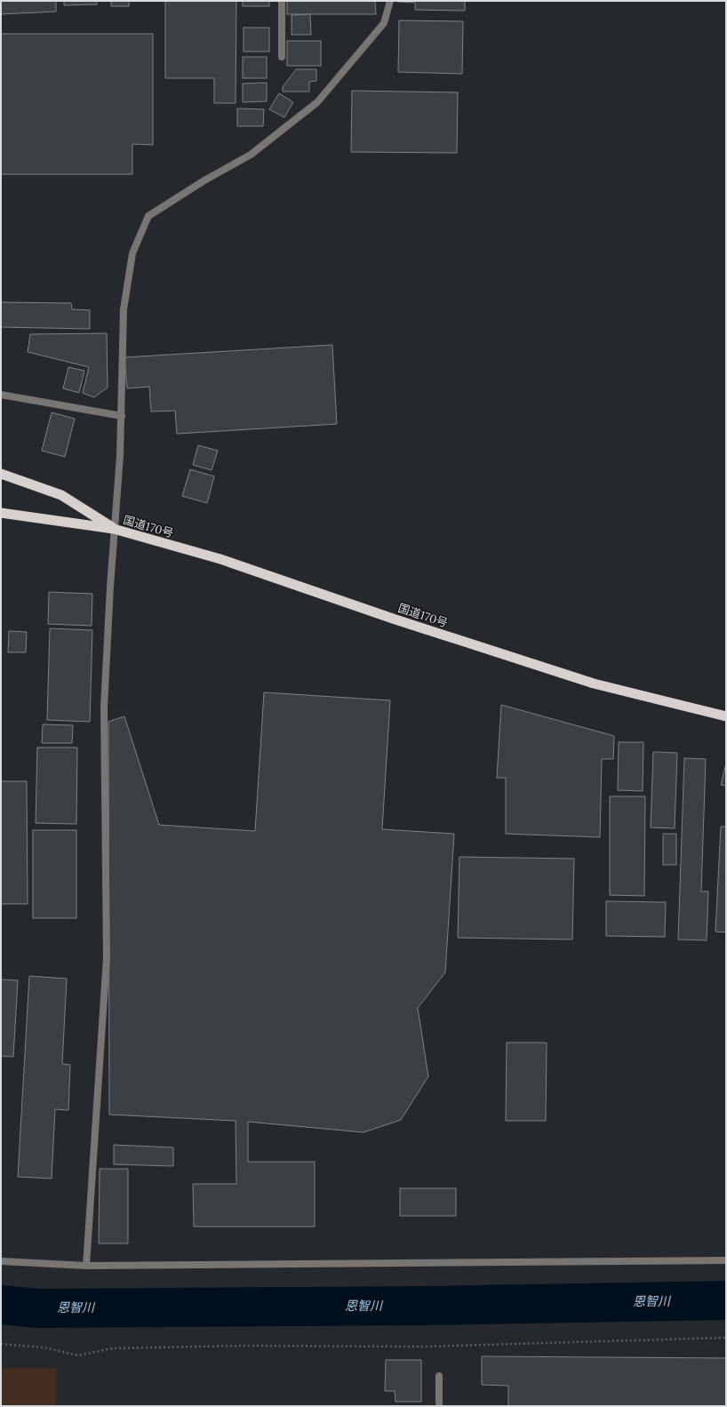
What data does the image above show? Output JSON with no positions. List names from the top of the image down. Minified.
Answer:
{"streets":{"highway":["国道170号"]},"water":["恩智川"]}
